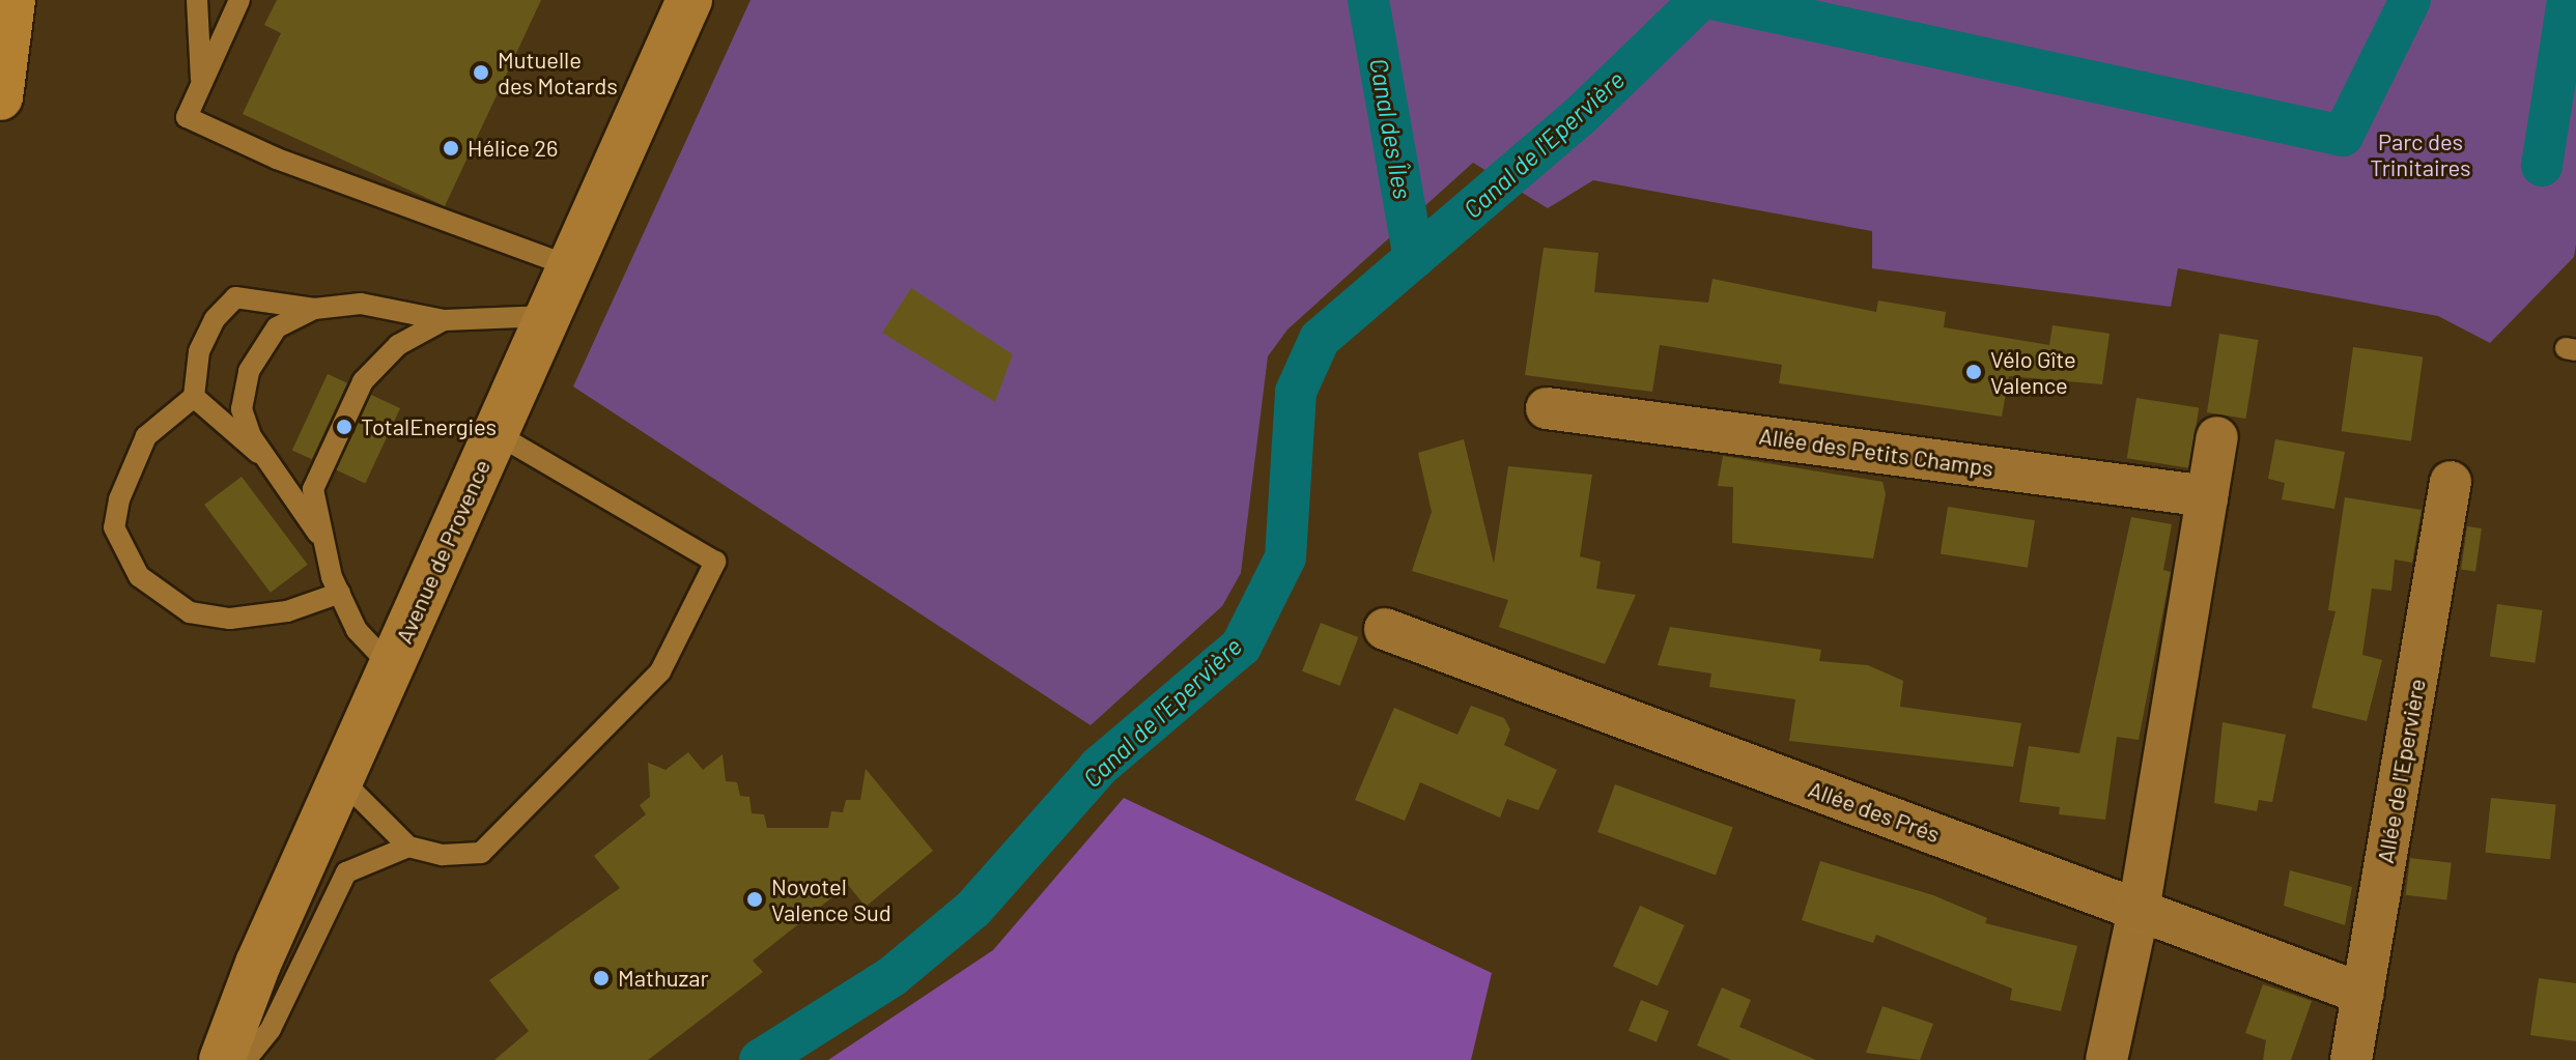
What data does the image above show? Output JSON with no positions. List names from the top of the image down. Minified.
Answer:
{"streets":{"main road":["Avenue de Provence"],"street":["Allée des Petits Champs","Allée de l'Epervière","Allée des Prés"]},"crossings":[["Allée de l'Epervière","Allée des Prés"]],"water":["Canal des Îles","Canal de l'Epervière"],"parks":["Parc des Trinitaires"],"places":["Mutuelle des Motards","Hélice 26","Vélo Gîte Valence","TotalEnergies","Novotel Valence Sud","Mathuzar"]}
